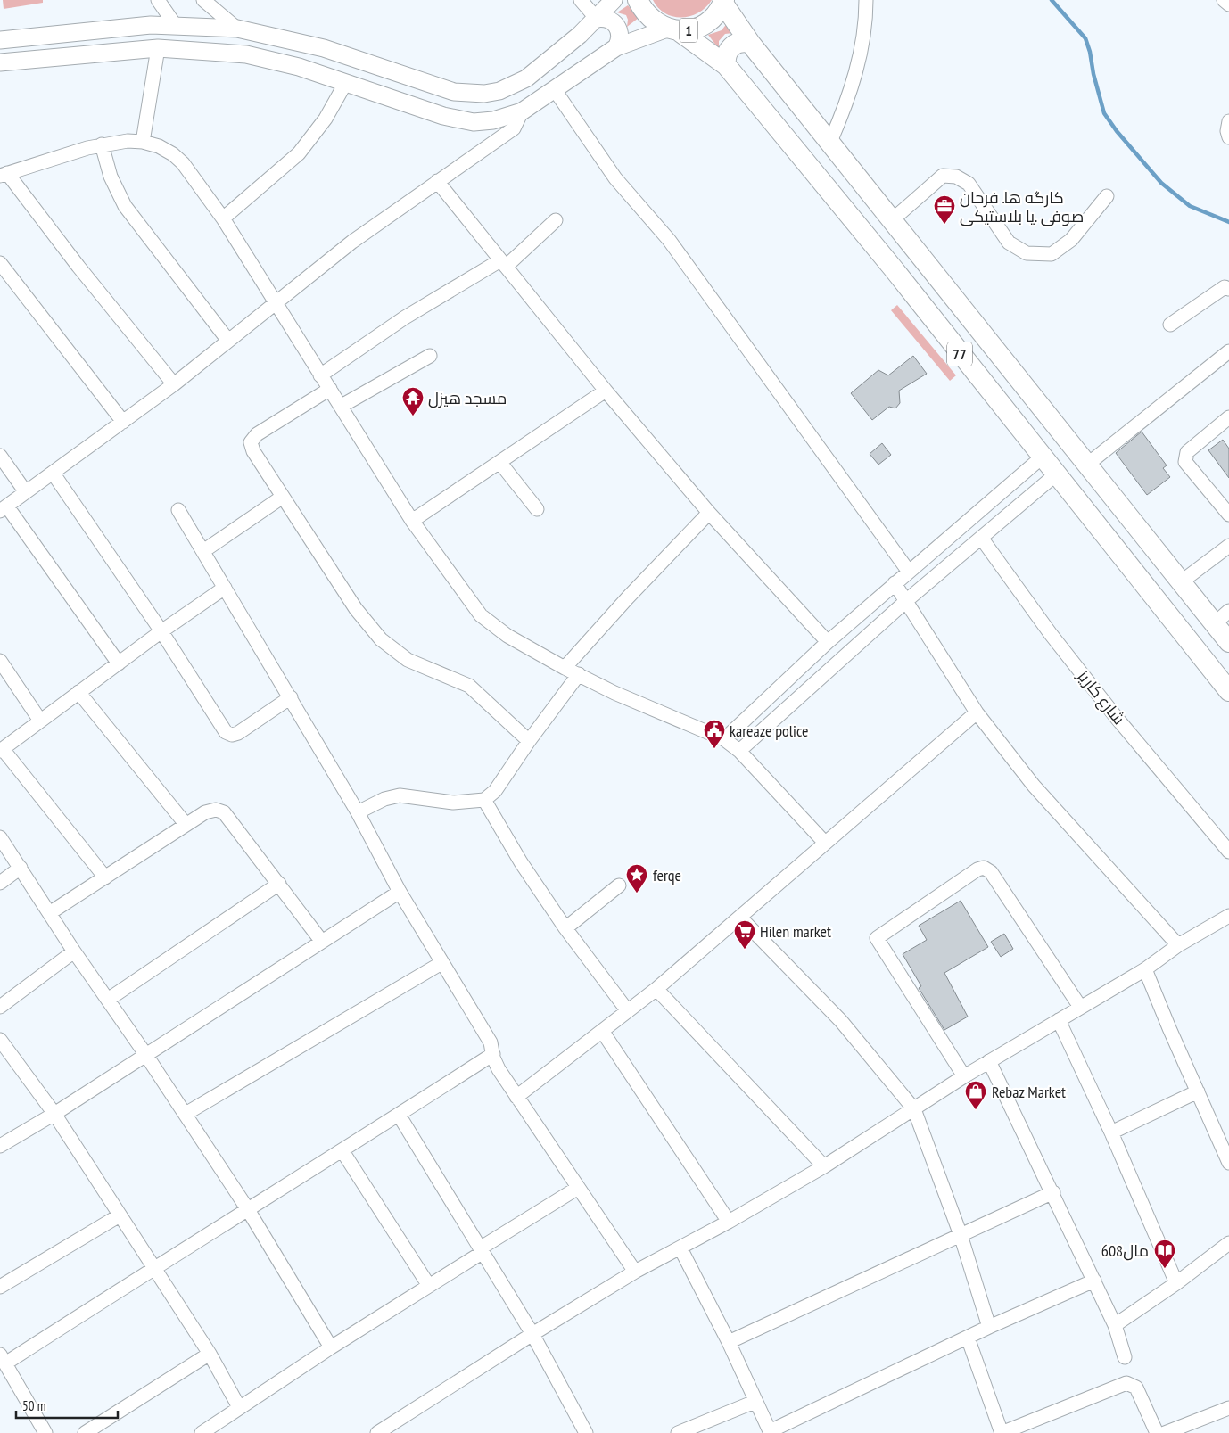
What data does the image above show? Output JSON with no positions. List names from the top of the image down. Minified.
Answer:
{"streets":{"highway":["1","77"],"street":["شارع كاريز"]},"crossings":[["1","77"]],"places":{"office":["کارگه ها. فرحان صوفی .یا بلاستیکی"],"temple":["مسجد هيزل"],"public building":["kareaze police"],"place":["ferqe"],"supermarket":["Hilen market"],"shop":["Rebaz Market"],"library":["مال608"]},"scale_bar":"50 m"}
